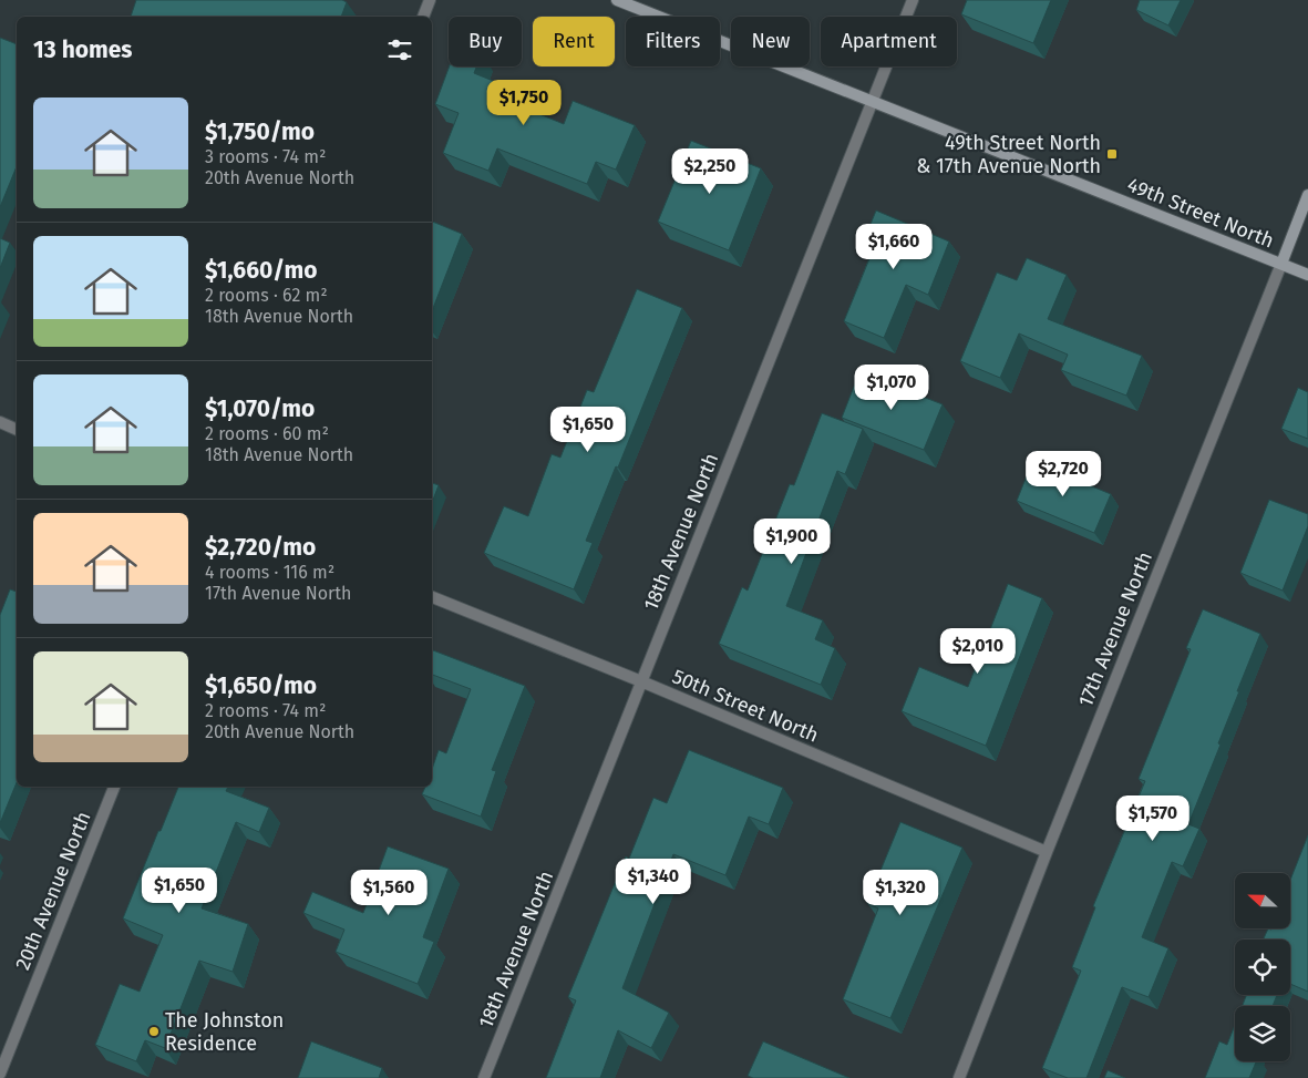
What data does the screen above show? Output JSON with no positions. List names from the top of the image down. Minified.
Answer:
{"streets":{"main road":["49th Street North","17th Avenue North"],"street":["18th Avenue North","50th Street North","20th Avenue North"]},"crossings":[["49th Street North","18th Avenue North"],["49th Street North","17th Avenue North"],["18th Avenue North","50th Street North"],["17th Avenue North","50th Street North"]],"places":{"transit":["49th Street North & 17th Avenue North"],"other":["The Johnston Residence"]},"north":"left","page":{"chip":["Buy","Rent","Filters","New","Apartment"],"heading":"13 homes","price":["$1,750","$2,250","$1,660","$1,070","$1,650","$2,720","$1,900","$2,010","$1,570","$1,340","$1,650","$1,560","$1,320"],"list":[{"name":"$1,750/mo","note":"3 rooms · 74 m² · 20th Avenue North"},{"name":"$1,660/mo","note":"2 rooms · 62 m² · 18th Avenue North"},{"name":"$1,070/mo","note":"2 rooms · 60 m² · 18th Avenue North"},{"name":"$2,720/mo","note":"4 rooms · 116 m² · 17th Avenue North"},{"name":"$1,650/mo","note":"2 rooms · 74 m² · 20th Avenue North"}]}}
